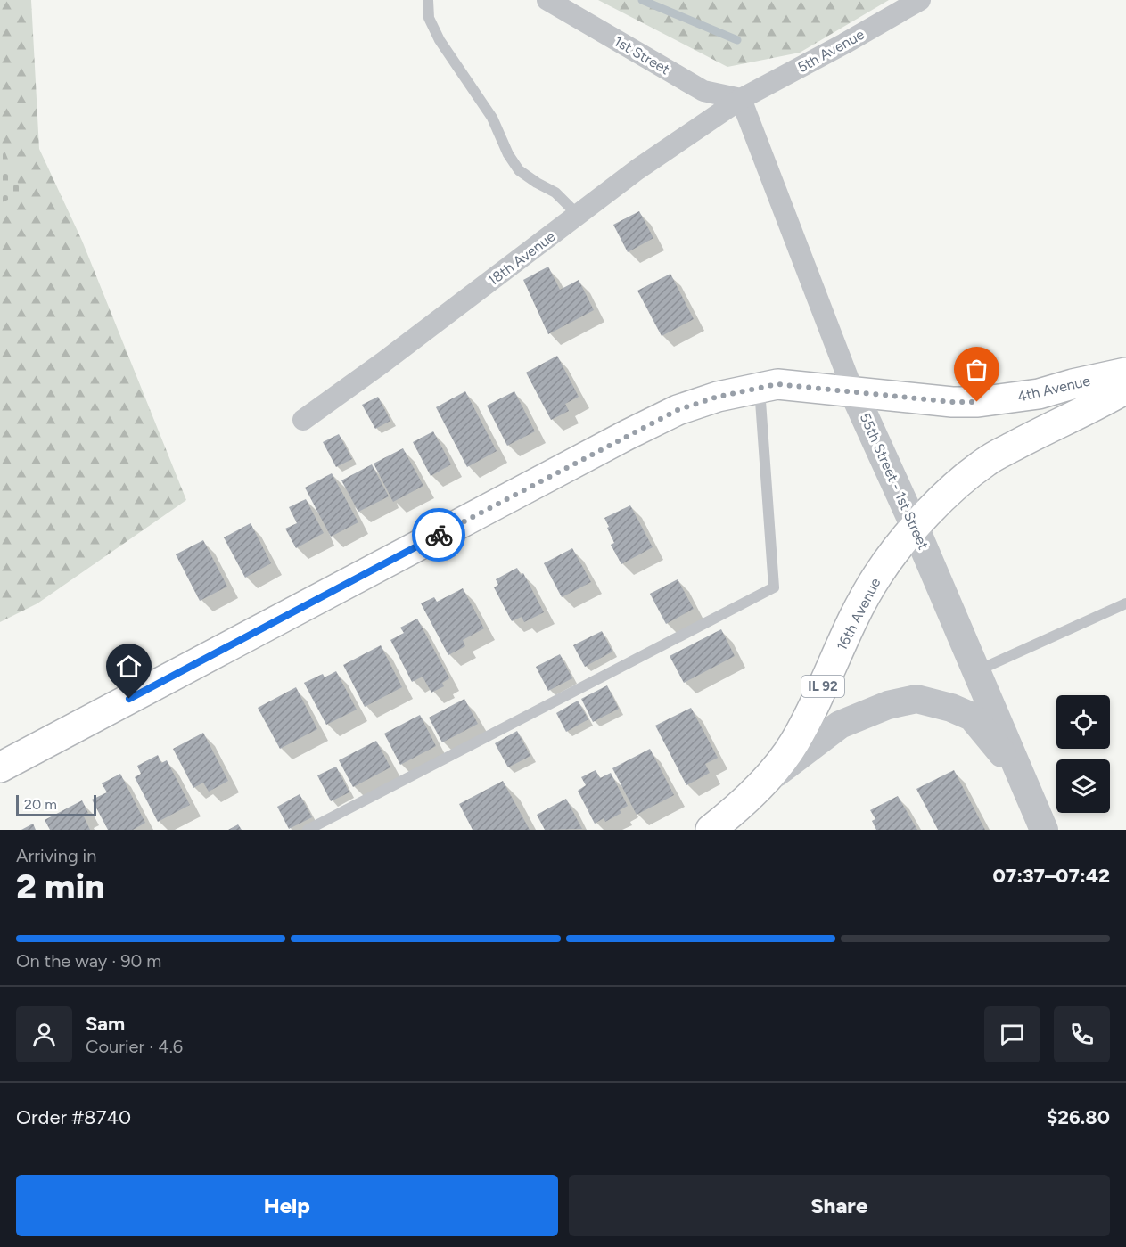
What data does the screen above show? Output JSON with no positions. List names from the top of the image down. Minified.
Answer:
{"streets":{"main road":["4th Avenue","16th Avenue","IL 92"],"street":["5th Avenue","1st Street","18th Avenue","55th Street - 1st Street"]},"crossings":[["5th Avenue","1st Street"],["5th Avenue","18th Avenue"],["5th Avenue","55th Street - 1st Street"],["1st Street","18th Avenue"],["1st Street","55th Street - 1st Street"],["18th Avenue","55th Street - 1st Street"],["4th Avenue","55th Street - 1st Street"],["4th Avenue","16th Avenue"],["55th Street - 1st Street","16th Avenue"]],"scale_bar":"20 m","page":{"scale":"20 m","heading":["2 min","Arriving in","07:37–07:42"],"panel":["Sam","Courier · 4.6","Order #8740","$26.80"],"bar":"On the way · 90 m","buttons":["Help","Share"]}}
